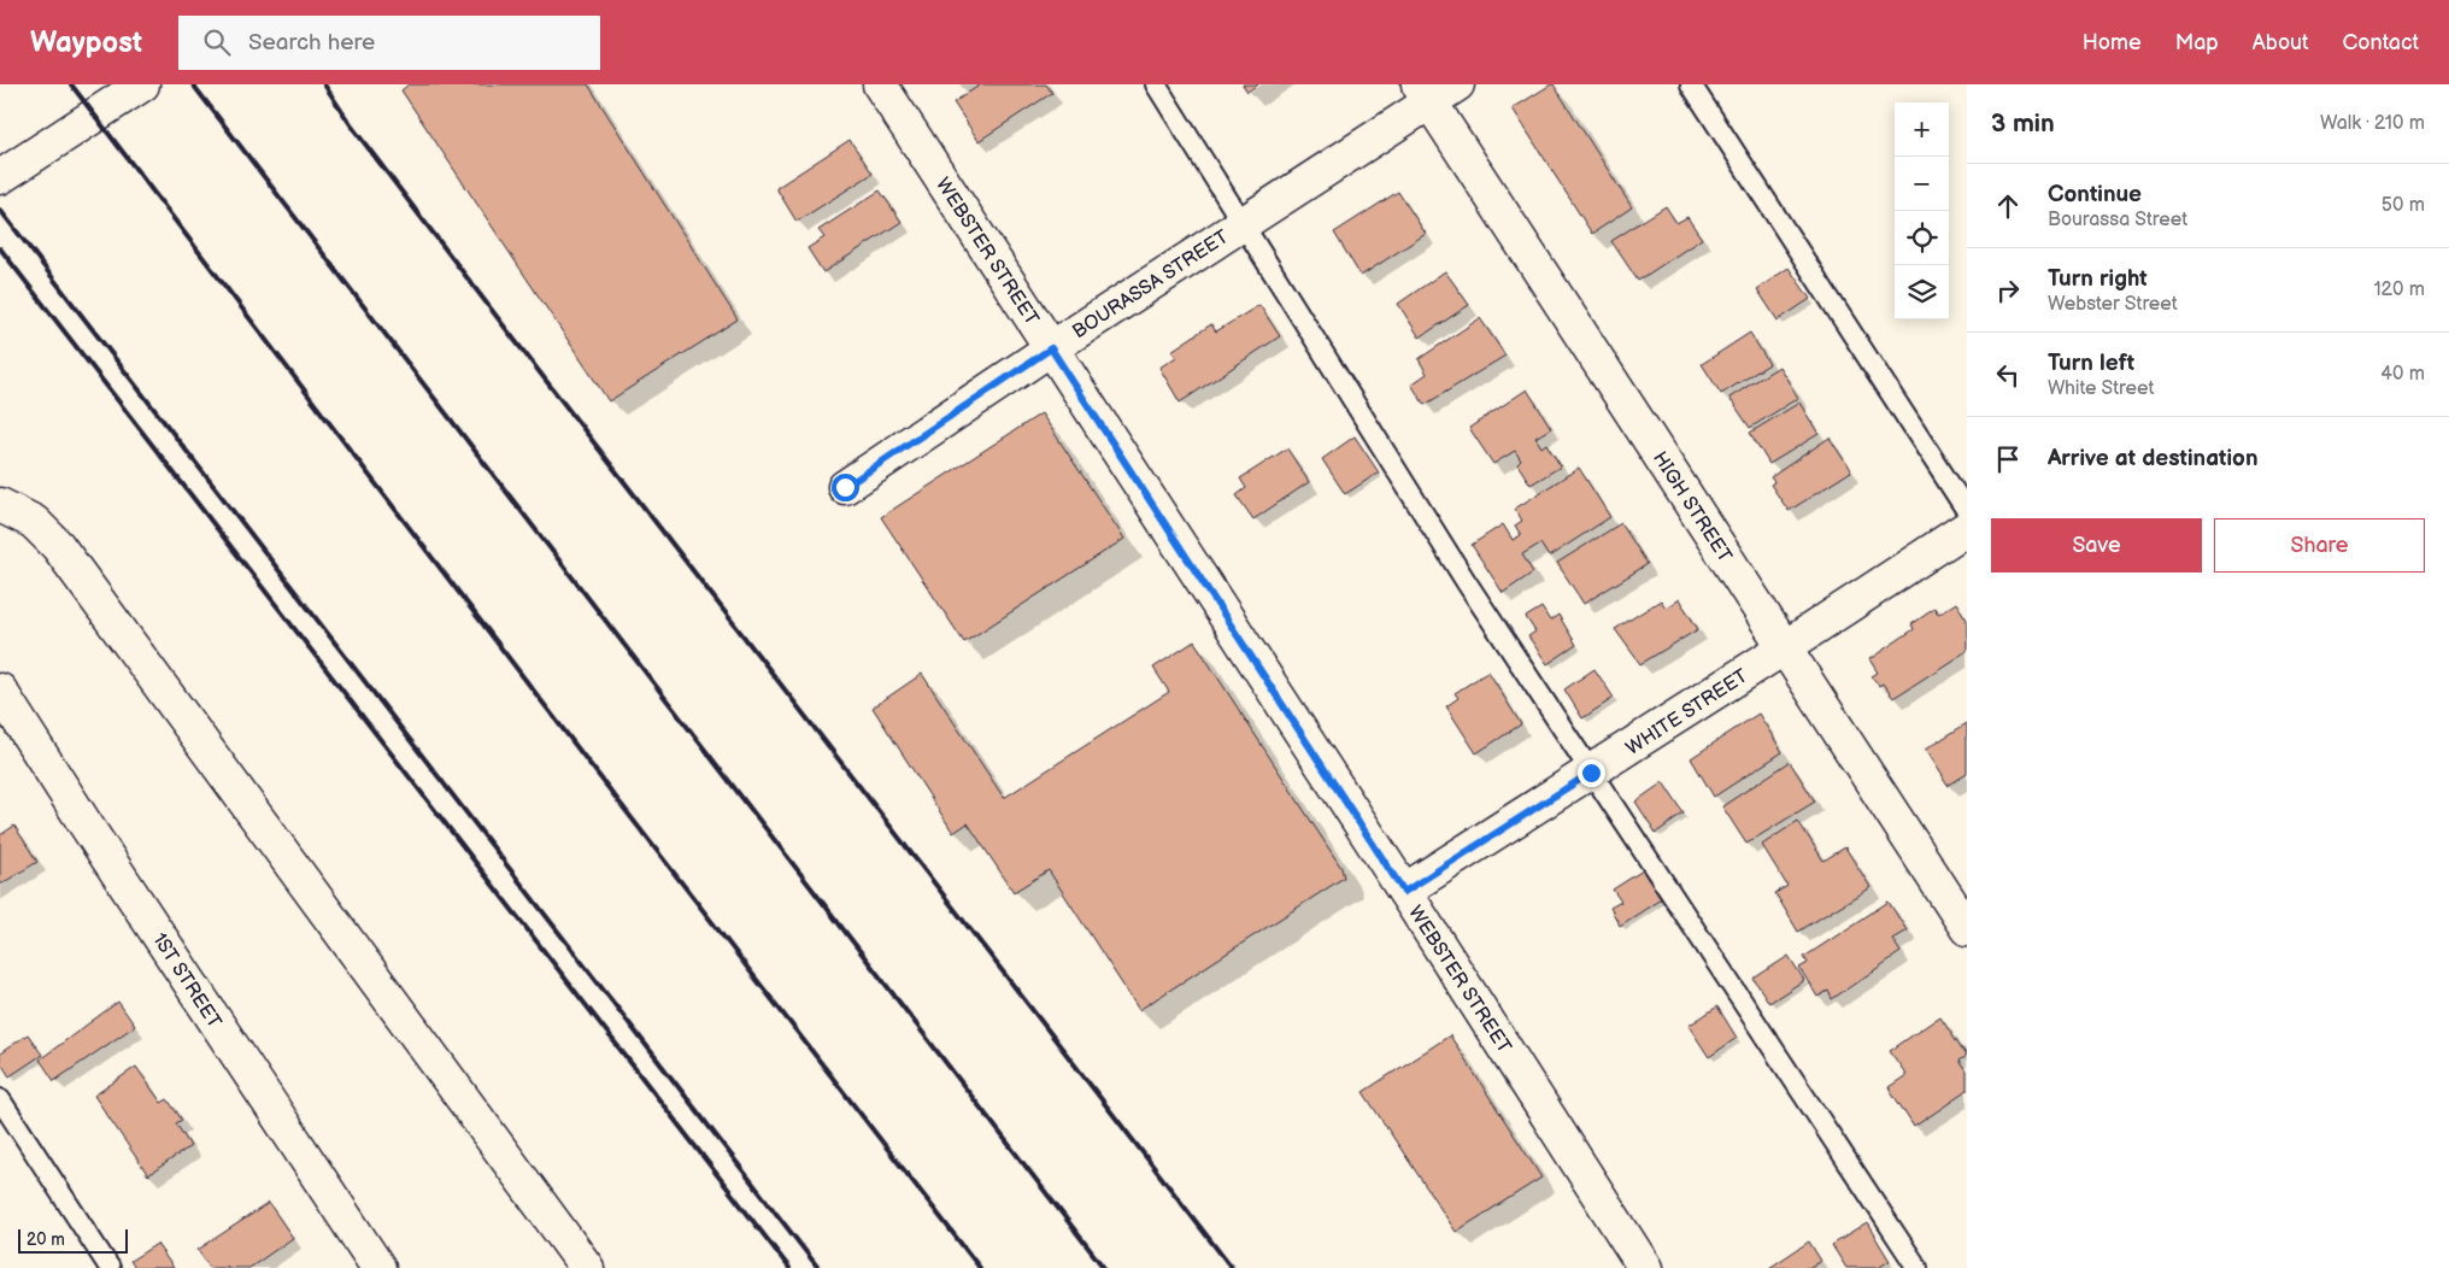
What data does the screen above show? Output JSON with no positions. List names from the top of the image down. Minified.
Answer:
{"streets":{"street":["WEBSTER STREET","BOURASSA STREET","HIGH STREET","WHITE STREET","1ST STREET"]},"crossings":[["WEBSTER STREET","BOURASSA STREET"],["WEBSTER STREET","WHITE STREET"],["BOURASSA STREET","HIGH STREET"],["HIGH STREET","WHITE STREET"]],"scale_bar":"20 m","page":{"header":"Waypost","search":"Search here","nav":["Home","Map","About","Contact"],"heading":["3 min","Walk · 210 m"],"map_buttons":["+","−"],"list":[["Continue","Bourassa Street","50 m"],["Turn right","Webster Street","120 m"],["Turn left","White Street","40 m"],"Arrive at destination"],"buttons":["Save","Share"],"scale":"20 m"}}
